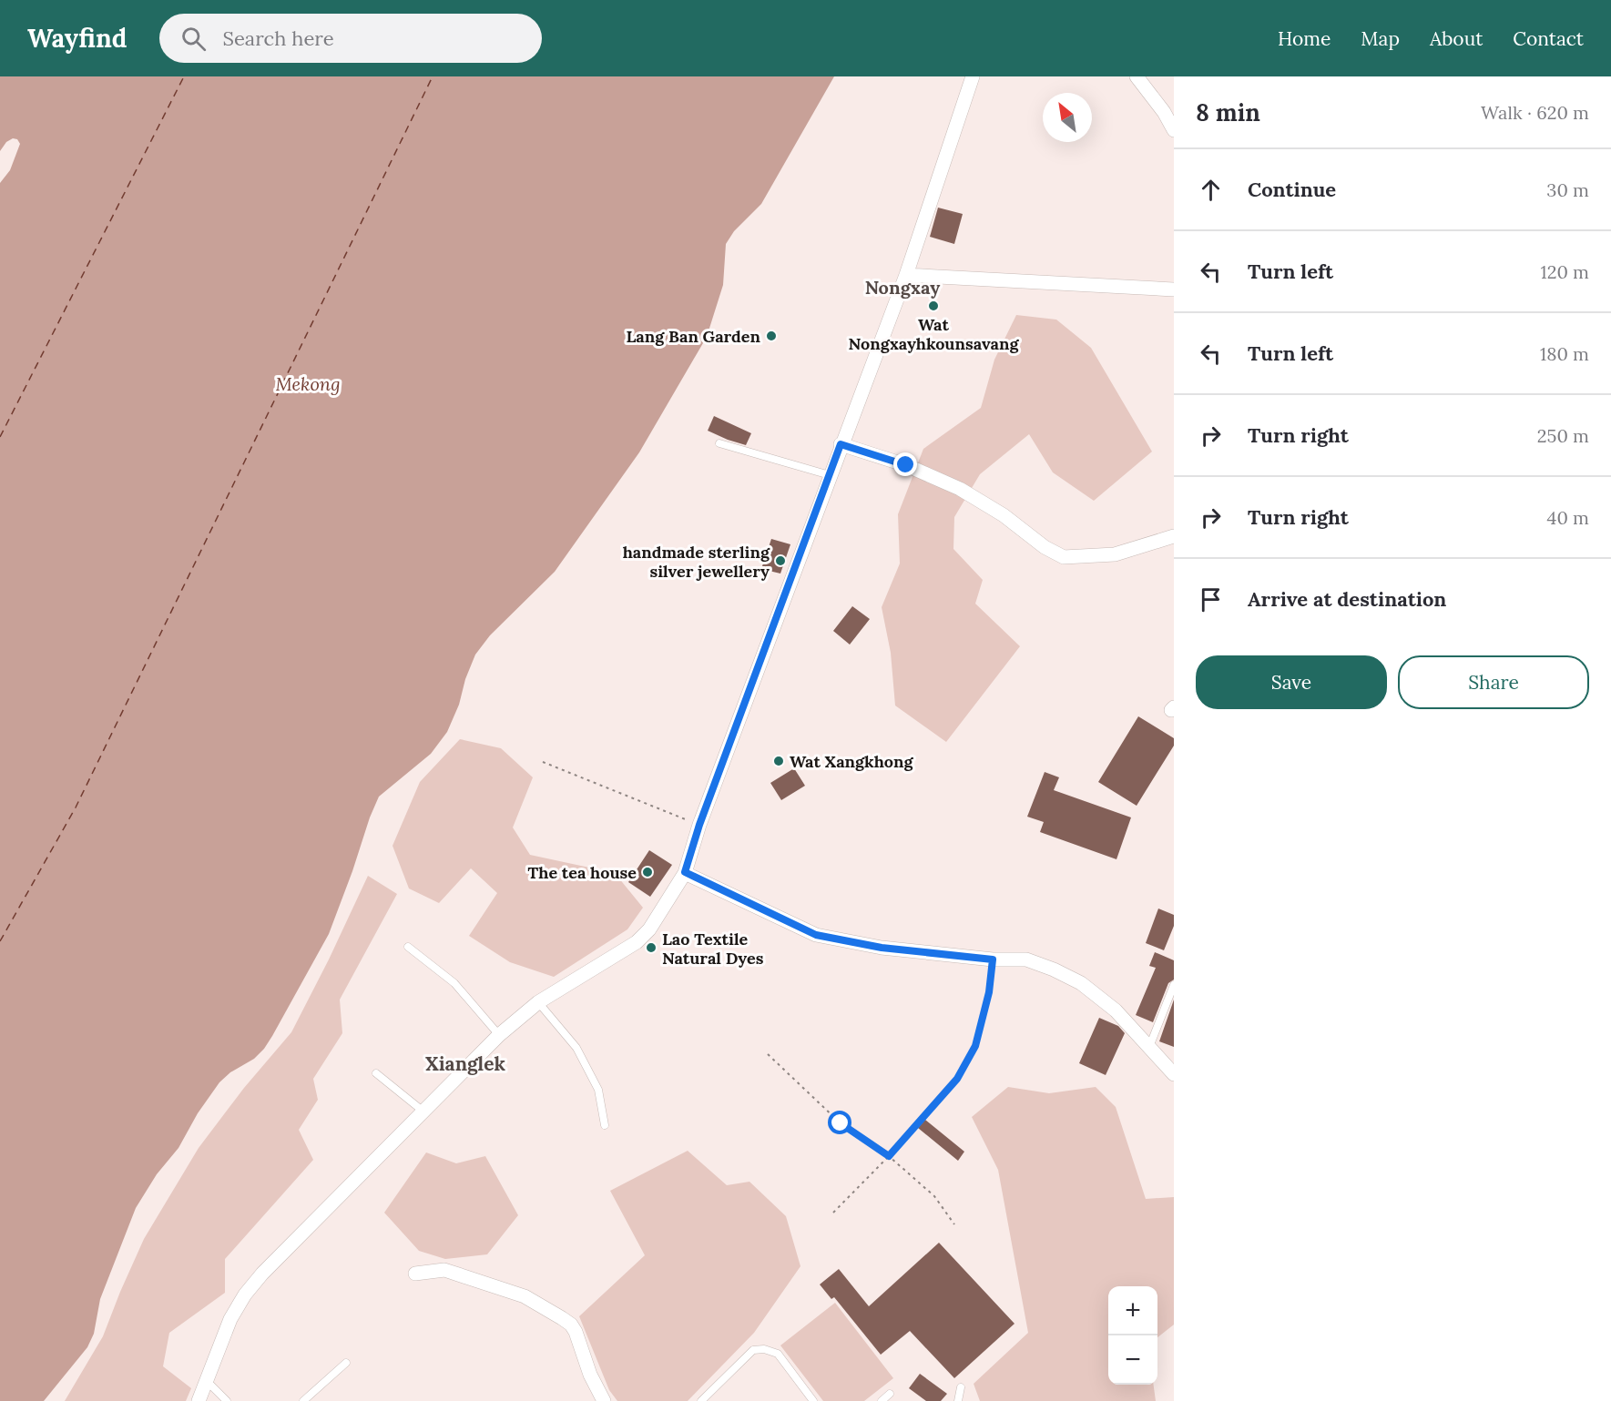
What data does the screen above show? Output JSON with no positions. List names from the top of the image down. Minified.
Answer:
{"districts":["Nongxay","Xianglek"],"water":["Mekong"],"places":["Wat Nongxayhkounsavang","Lang Ban Garden","handmade sterling silver jewellery","Wat Xangkhong","The tea house","Lao Textile Natural Dyes"],"north":"top left","page":{"header":"Wayfind","search":"Search here","nav":["Home","Map","About","Contact"],"heading":["8 min","Walk · 620 m"],"list":[["Continue","30 m"],["Turn left","120 m"],["Turn left","180 m"],["Turn right","250 m"],["Turn right","40 m"],"Arrive at destination"],"buttons":["Save","Share"],"map_buttons":["+","−"]}}
